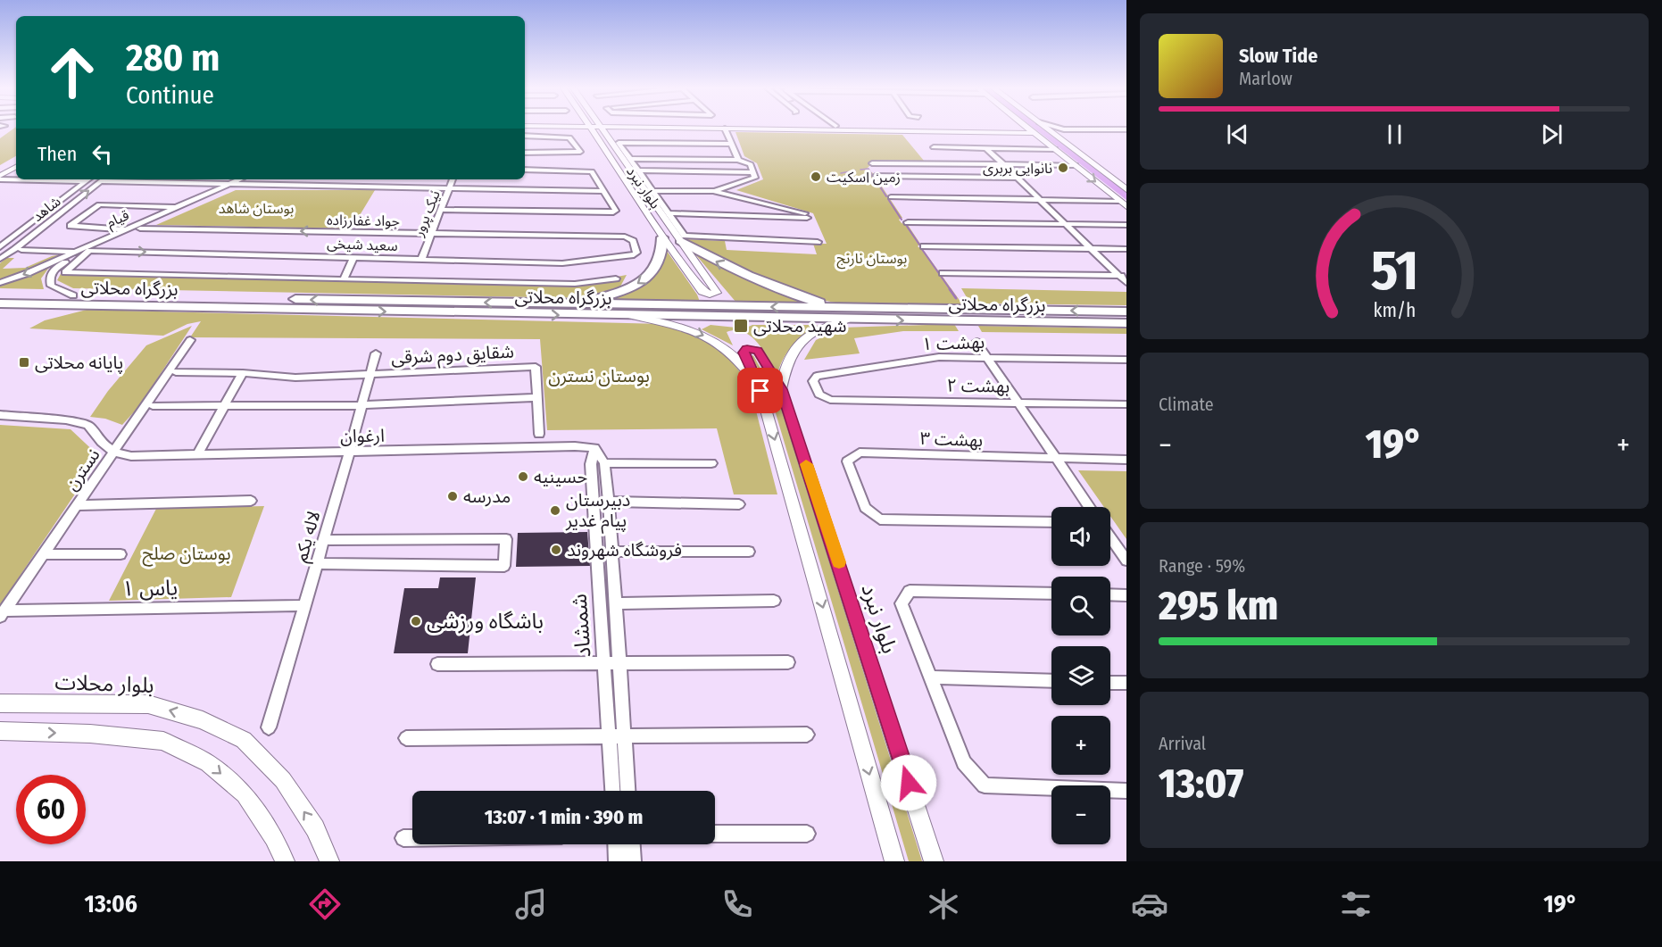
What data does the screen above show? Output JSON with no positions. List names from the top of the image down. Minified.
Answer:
{"streets":{"highway":["بزرگراه محلاتی"],"main road":["بلوار نبرد","بلوار محلات"],"street":["شاهد","نیک پرور","قیام","جواد غفارزاده","سعید شیخی","بهشت ۱","شقایق دوم شرقی","بهشت ۲","ارغوان","بهشت ۳","نسترن","لاله یکم","یاس ۱","شمشاد"]},"crossings":[["نیک پرور","جواد غفارزاده"],["نیک پرور","سعید شیخی"],["قیام","جواد غفارزاده"],["قیام","سعید شیخی"],["قیام","بزرگراه محلاتی"],["جواد غفارزاده","سعید شیخی"],["بهشت ۱","بهشت ۲"],["شقایق دوم شرقی","لاله یکم"],["ارغوان","نسترن"],["ارغوان","لاله یکم"],["ارغوان","شمشاد"],["نسترن","یاس ۱"]],"parks":["بوستان شاهد","بوستان نارنج","بوستان نسترن","بوستان صلح"],"places":{"other":["نانوایی بربری","زمین اسکیت","حسینیه","مدرسه","دبیرستان پیام غدیر","فروشگاه شهروند","باشگاه ورزشی"],"transit":["شهید محلاتی","پایانه محلاتی"]},"page":{"turn":["280 m","Continue"],"song":["Slow Tide","Marlow"],"then":"Then","tile":["Climate",["Range · 59%","295 km"],["Arrival","13:07"]],"heat":["−","19°","+"],"map_buttons":["+","−"],"limit":"60","trip":"13:07 · 1 min · 390 m","tabs":["13:06","19°"],"gauge":["51","km/h"]}}
